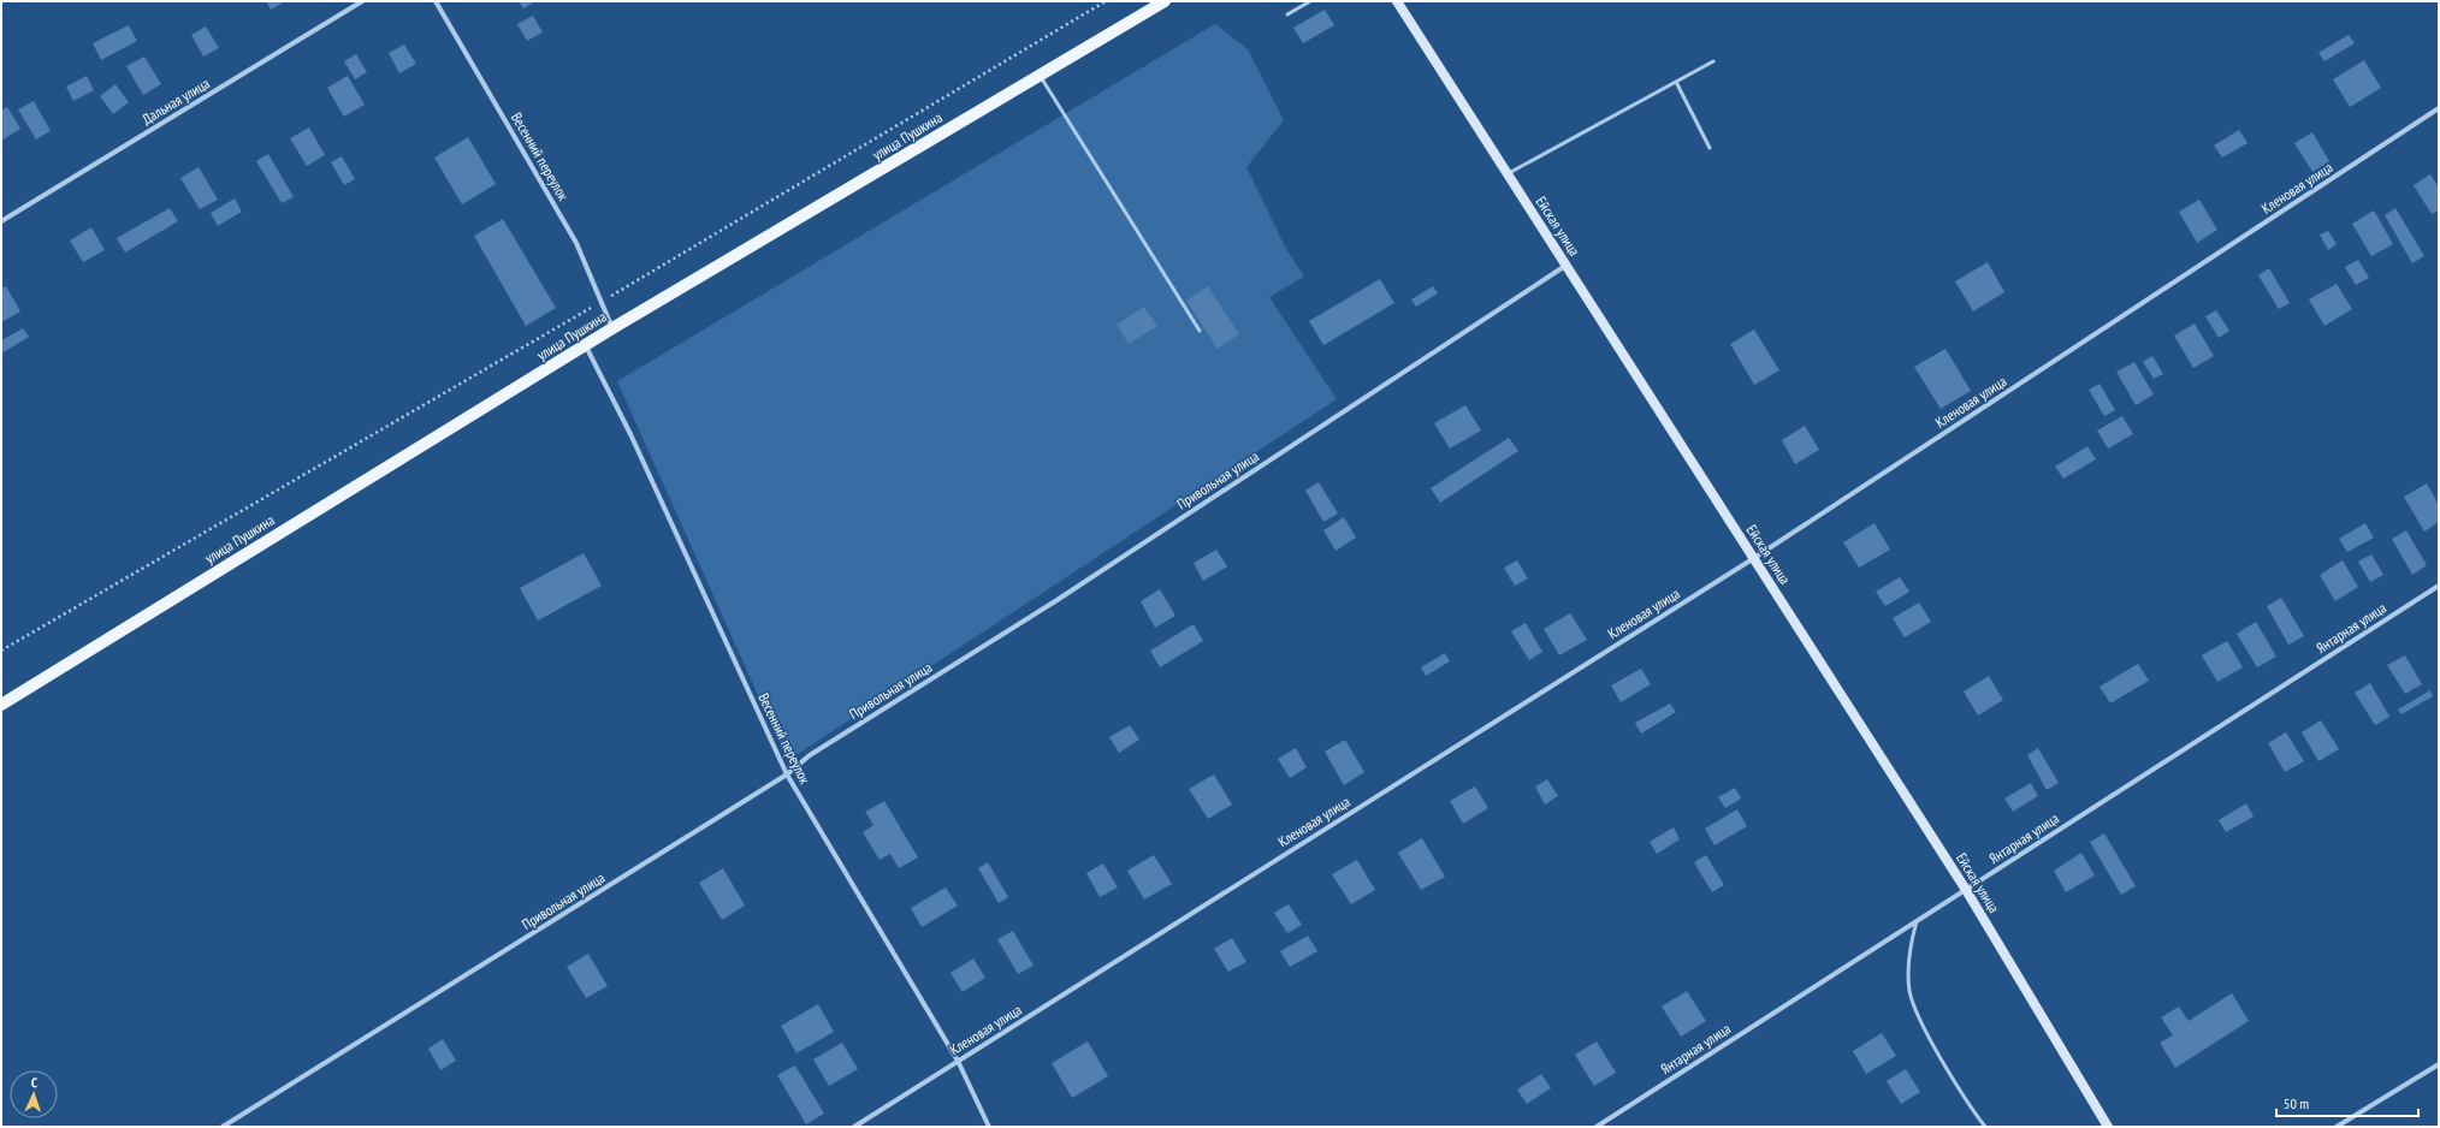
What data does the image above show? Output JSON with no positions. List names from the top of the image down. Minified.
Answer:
{"streets":{"main road":["улица Пушкина"],"street":["Дальная улица","Весенний переулок","Кленовая улица","Ейская улица","Привольная улица","Янтарная улица"]},"crossings":[["улица Пушкина","Весенний переулок"],["Весенний переулок","Кленовая улица"],["Весенний переулок","Привольная улица"],["Кленовая улица","Ейская улица"],["Ейская улица","Привольная улица"],["Ейская улица","Янтарная улица"]],"scale_bar":"50 m","north":"top"}
